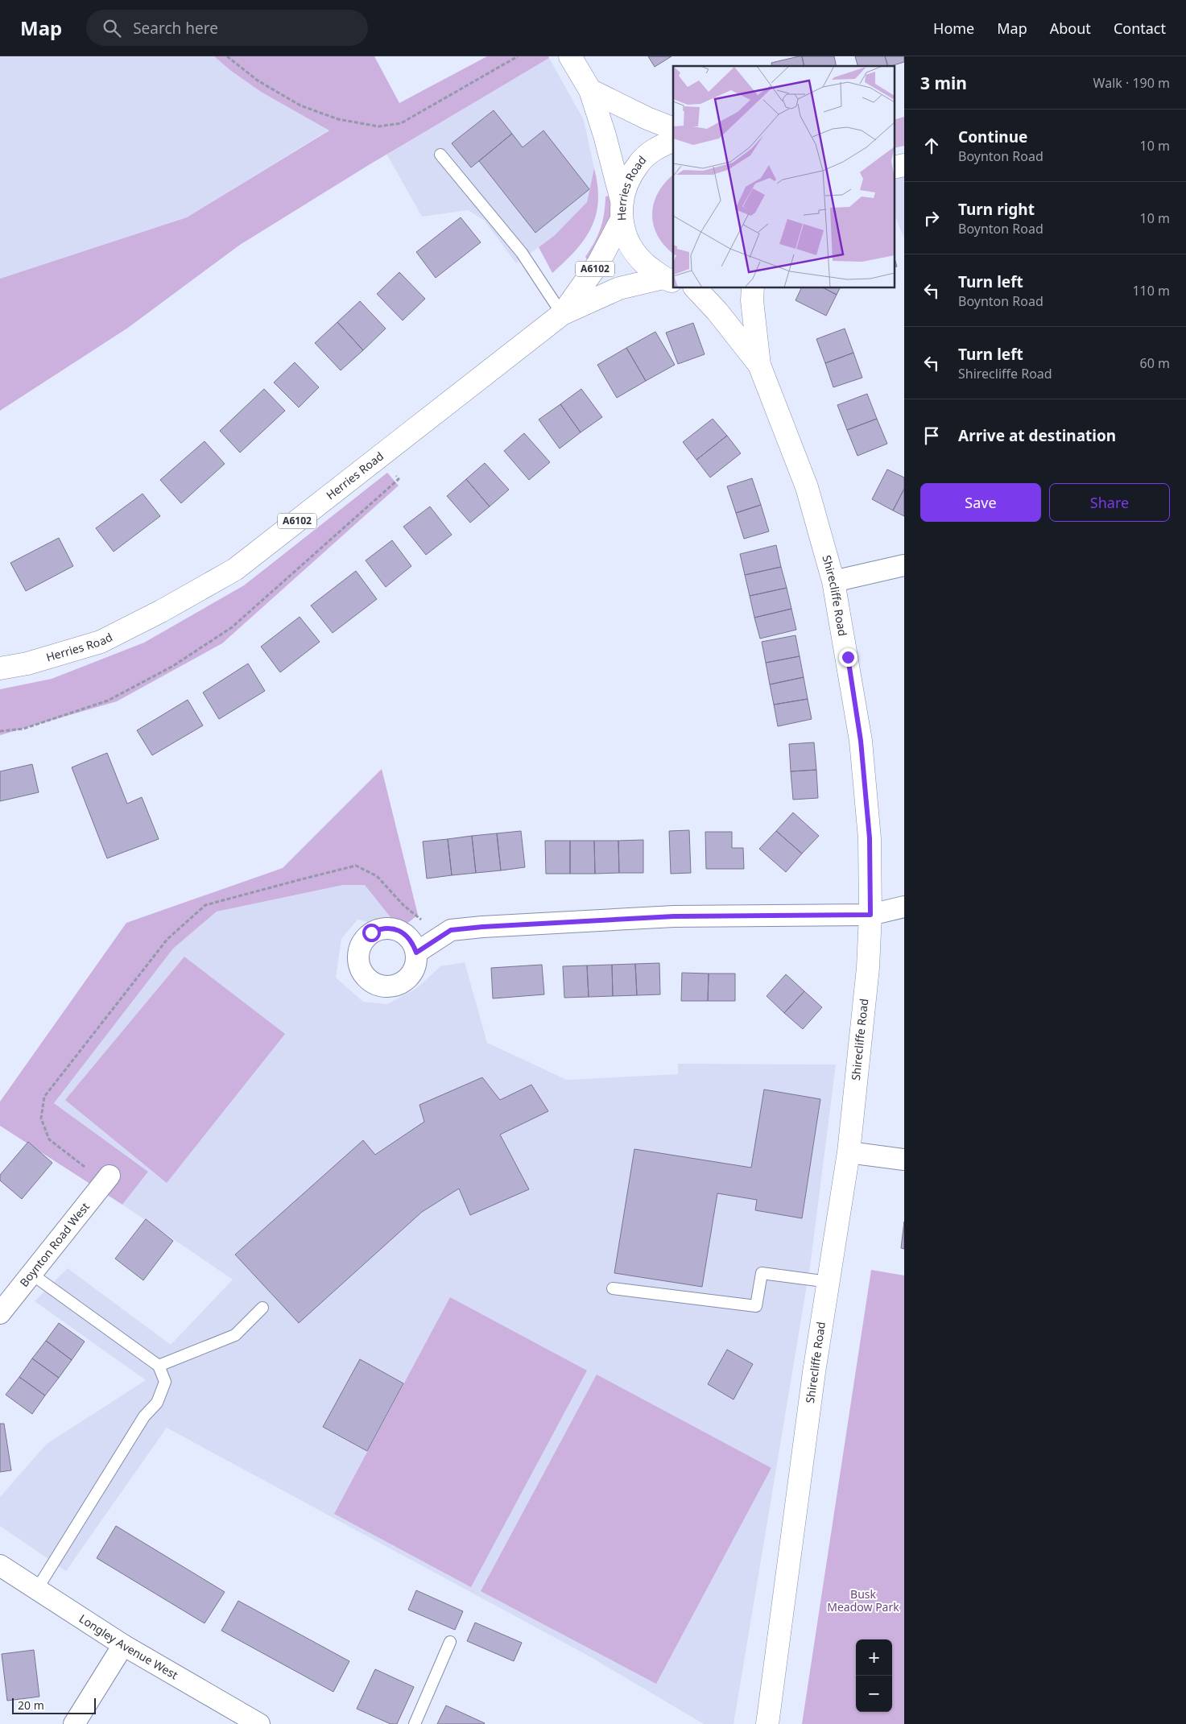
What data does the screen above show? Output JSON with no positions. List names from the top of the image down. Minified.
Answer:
{"streets":{"street":["Herries Road","A6102","Shirecliffe Road","Boynton Road West","Longley Avenue West"]},"crossings":[["Herries Road","A6102"]],"parks":["Busk Meadow Park"],"scale_bar":"20 m","page":{"header":"Map","search":"Search here","nav":["Home","Map","About","Contact"],"heading":["3 min","Walk · 190 m"],"list":[["Continue","Boynton Road","10 m"],["Turn right","Boynton Road","10 m"],["Turn left","Boynton Road","110 m"],["Turn left","Shirecliffe Road","60 m"],"Arrive at destination"],"buttons":["Save","Share"],"map_buttons":["+","−"],"scale":"20 m"}}
